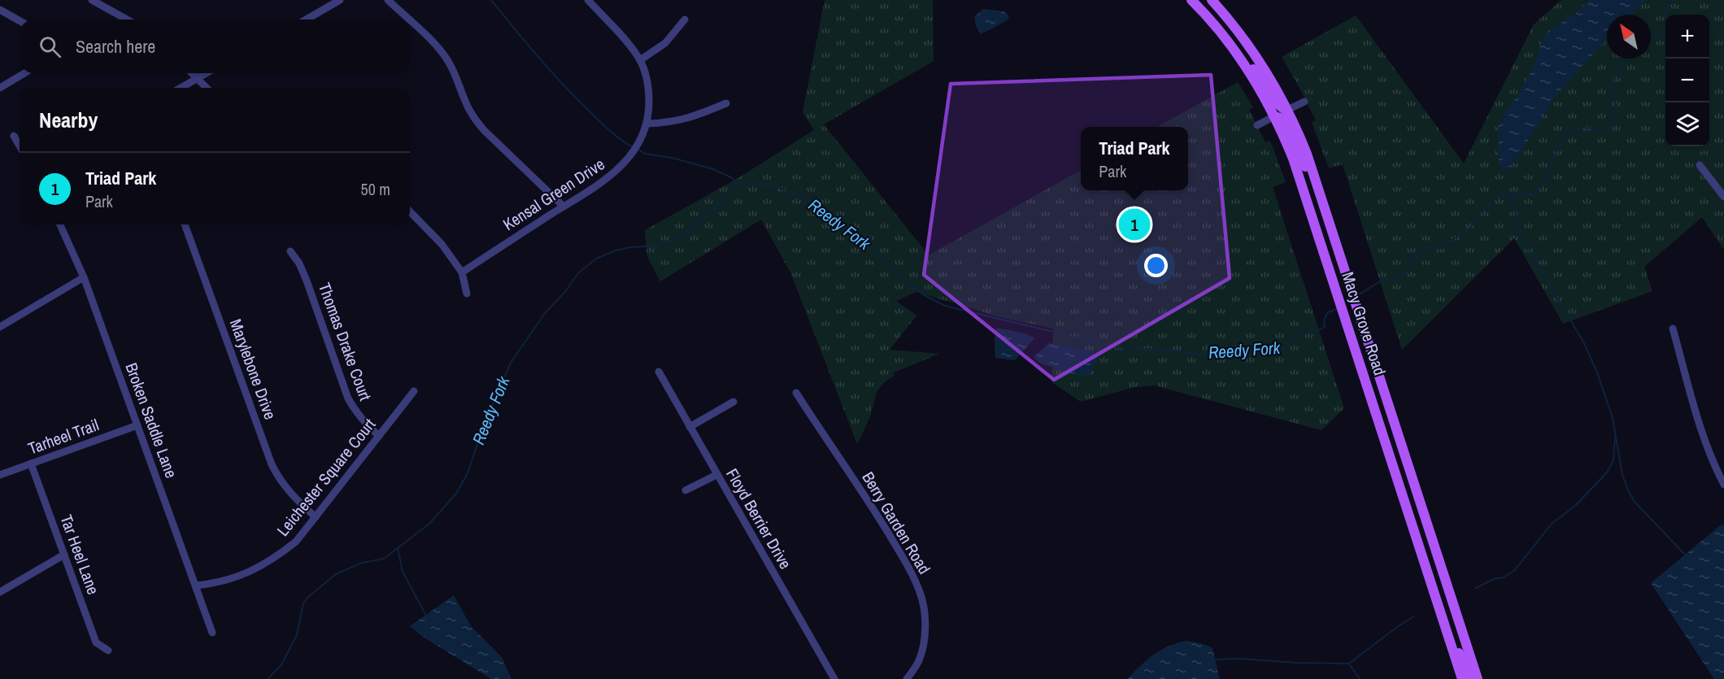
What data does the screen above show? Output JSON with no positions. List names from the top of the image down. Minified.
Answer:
{"streets":{"main road":["Macy Grove Road"],"street":["Kensal Green Drive","Thomas Drake Court","Marylebone Drive","Broken Saddle Lane","Tarheel Trail","Leichester Square Court","Floyd Berrier Drive","Berry Garden Road","Tar Heel Lane"]},"crossings":[["Thomas Drake Court","Leichester Square Court"],["Marylebone Drive","Leichester Square Court"],["Broken Saddle Lane","Tarheel Trail"],["Broken Saddle Lane","Leichester Square Court"],["Tarheel Trail","Tar Heel Lane"]],"water":["Reedy Fork"],"north":"top left","page":{"map_buttons":["+","−"],"search":"Search here","heading":"Nearby","popup":["Triad Park","Park"],"list":[{"mark":"1","name":"Triad Park","note":"Park","value":"50 m"}],"pins":"1"}}
